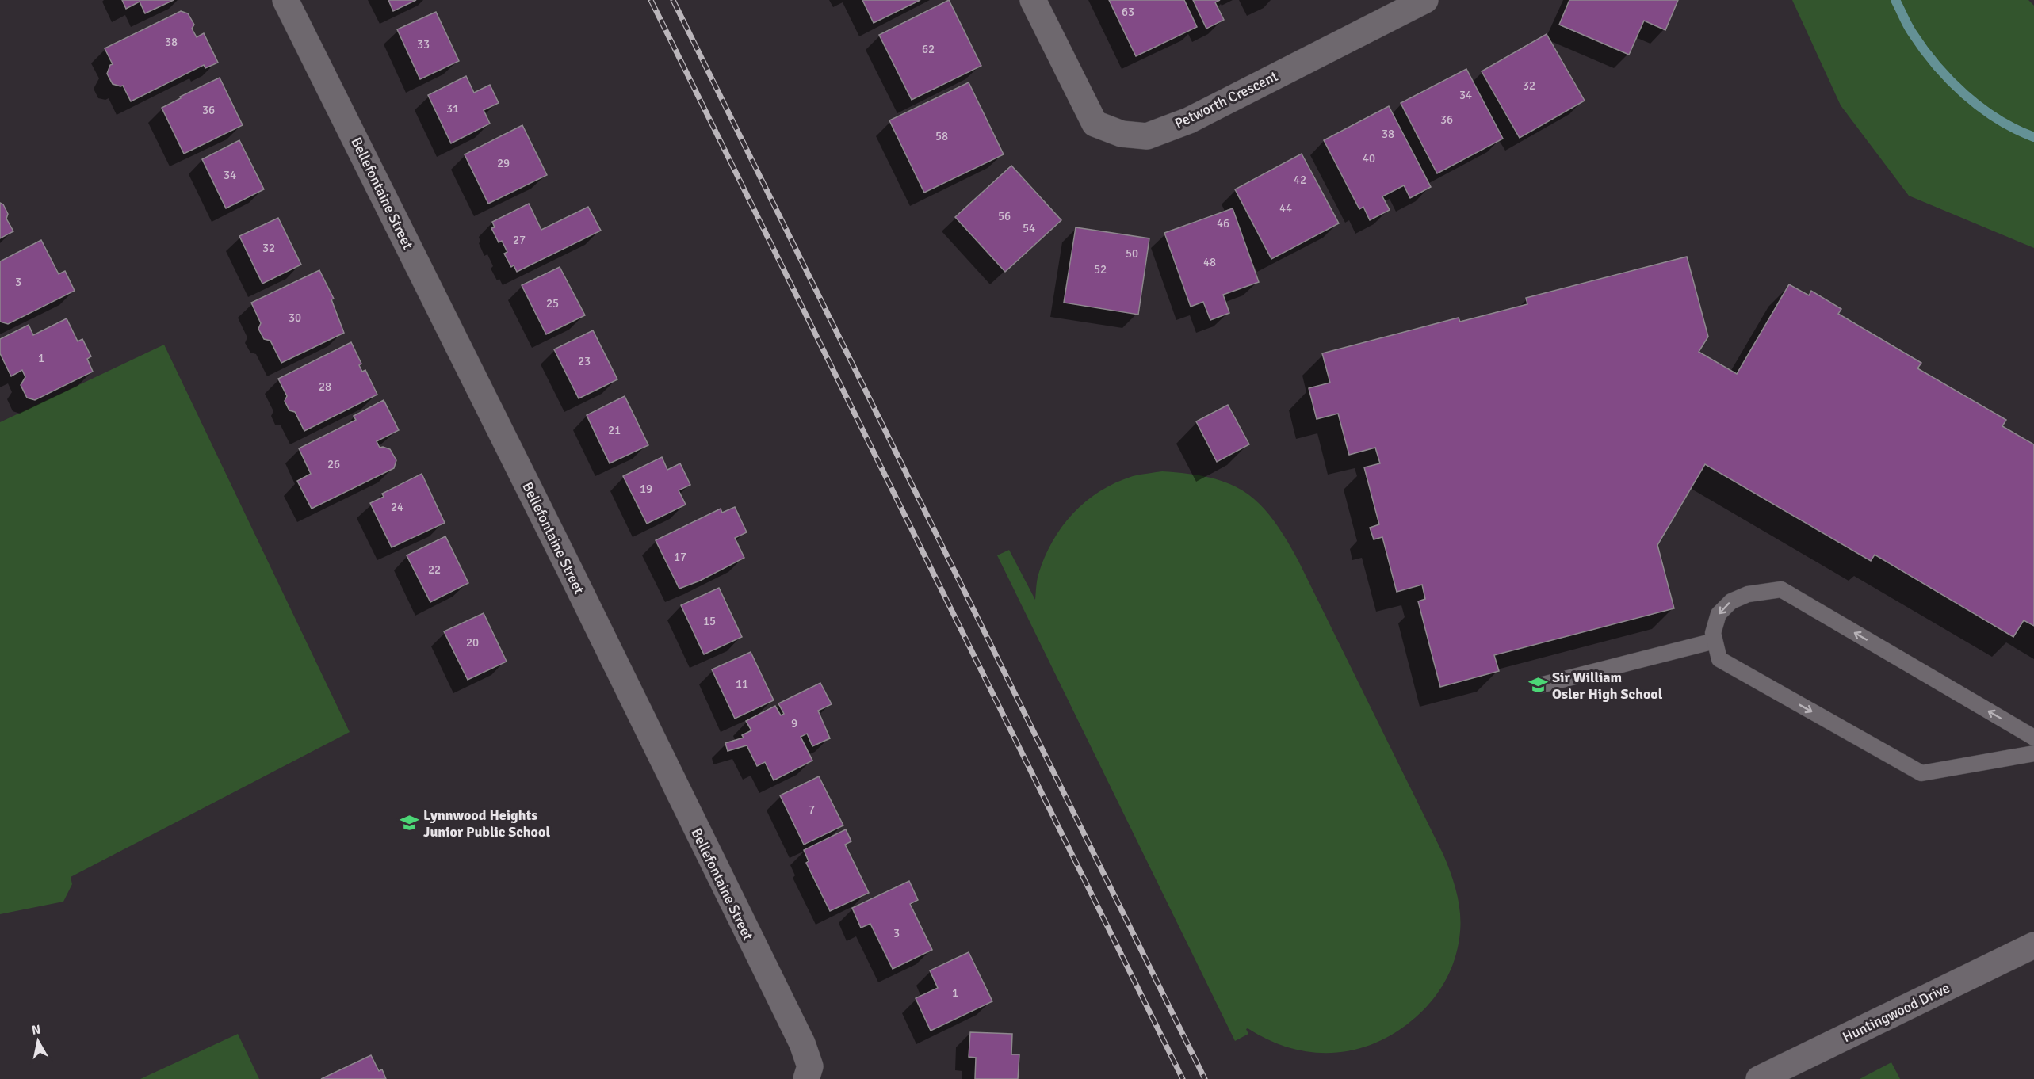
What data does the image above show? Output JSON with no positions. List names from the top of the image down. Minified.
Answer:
{"streets":{"street":["Petworth Crescent","Bellefontaine Street","Huntingwood Drive"]},"places":{"school or university":["Sir William Osler High School","Lynnwood Heights Junior Public School"]},"house_numbers":["63","38","33","62","32","34","31","36","36","38","58","40","29","34","42","44","56","46","54","27","32","50","48","52","3","25","30","1","23","28","21","26","19","24","17","22","15","20","11","9","7","3","1"],"north":"top"}
